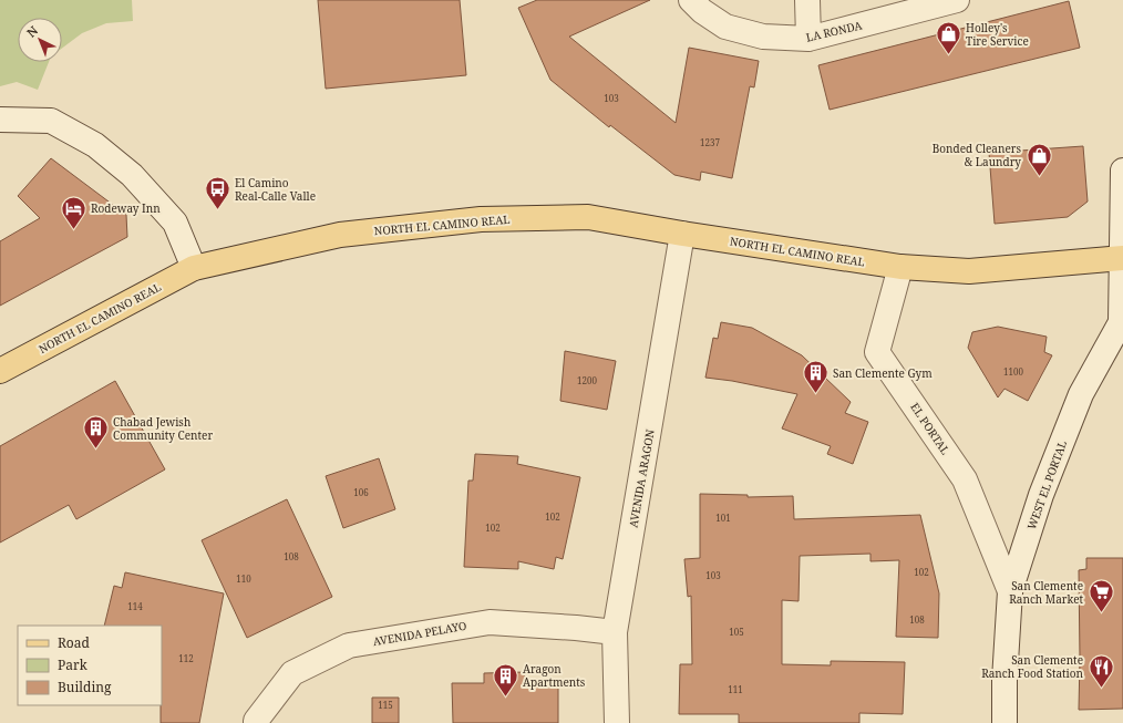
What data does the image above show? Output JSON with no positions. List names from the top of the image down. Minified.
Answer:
{"streets":{"main road":["NORTH EL CAMINO REAL"],"street":["LA RONDA","EL PORTAL","AVENIDA ARAGON","WEST EL PORTAL","AVENIDA PELAYO"]},"crossings":[["NORTH EL CAMINO REAL","EL PORTAL"],["NORTH EL CAMINO REAL","AVENIDA ARAGON"],["NORTH EL CAMINO REAL","WEST EL PORTAL"],["EL PORTAL","WEST EL PORTAL"],["AVENIDA ARAGON","AVENIDA PELAYO"]],"places":{"shop":["Holley's Tire Service","Bonded Cleaners & Laundry"],"bus stop":["El Camino Real-Calle Valle"],"hotel":["Rodeway Inn"],"building":["San Clemente Gym","Chabad Jewish Community Center","Aragon Apartments"],"supermarket":["San Clemente Ranch Market"],"restaurant":["San Clemente Ranch Food Station"]},"house_numbers":["103","1237","1100","1200","106","102","101","102","108","102","103","110","114","108","105","112","111","115"],"legend":["Road","Park","Building"],"north":"top left"}
